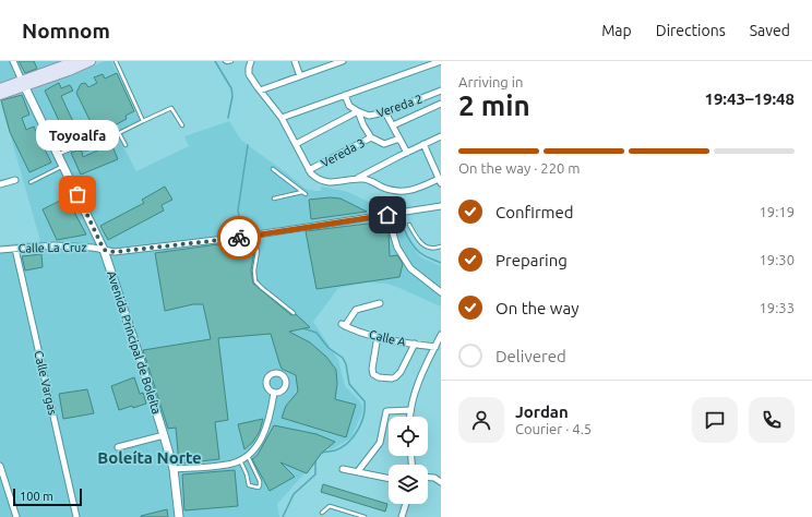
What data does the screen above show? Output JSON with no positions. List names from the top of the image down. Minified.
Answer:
{"streets":{"street":["Vereda 2","Vereda 3","Calle La Cruz","Calle A","Avenida Principal de Boleíta","Calle Vargas"]},"crossings":[["Vereda 2","Vereda 3"],["Calle La Cruz","Avenida Principal de Boleíta"],["Calle La Cruz","Calle Vargas"]],"districts":["Boleíta Norte"],"places":["Toyoalfa"],"scale_bar":"100 m","page":{"header":"Nomnom","nav":["Map","Directions","Saved"],"heading":["2 min","Arriving in","19:43–19:48"],"panel":["Jordan","Courier · 4.5"],"bubble":"Toyoalfa","bar":"On the way · 220 m","list":[["Confirmed","19:19"],["Preparing","19:30"],["On the way","19:33"],"Delivered"],"scale":"100 m"}}
